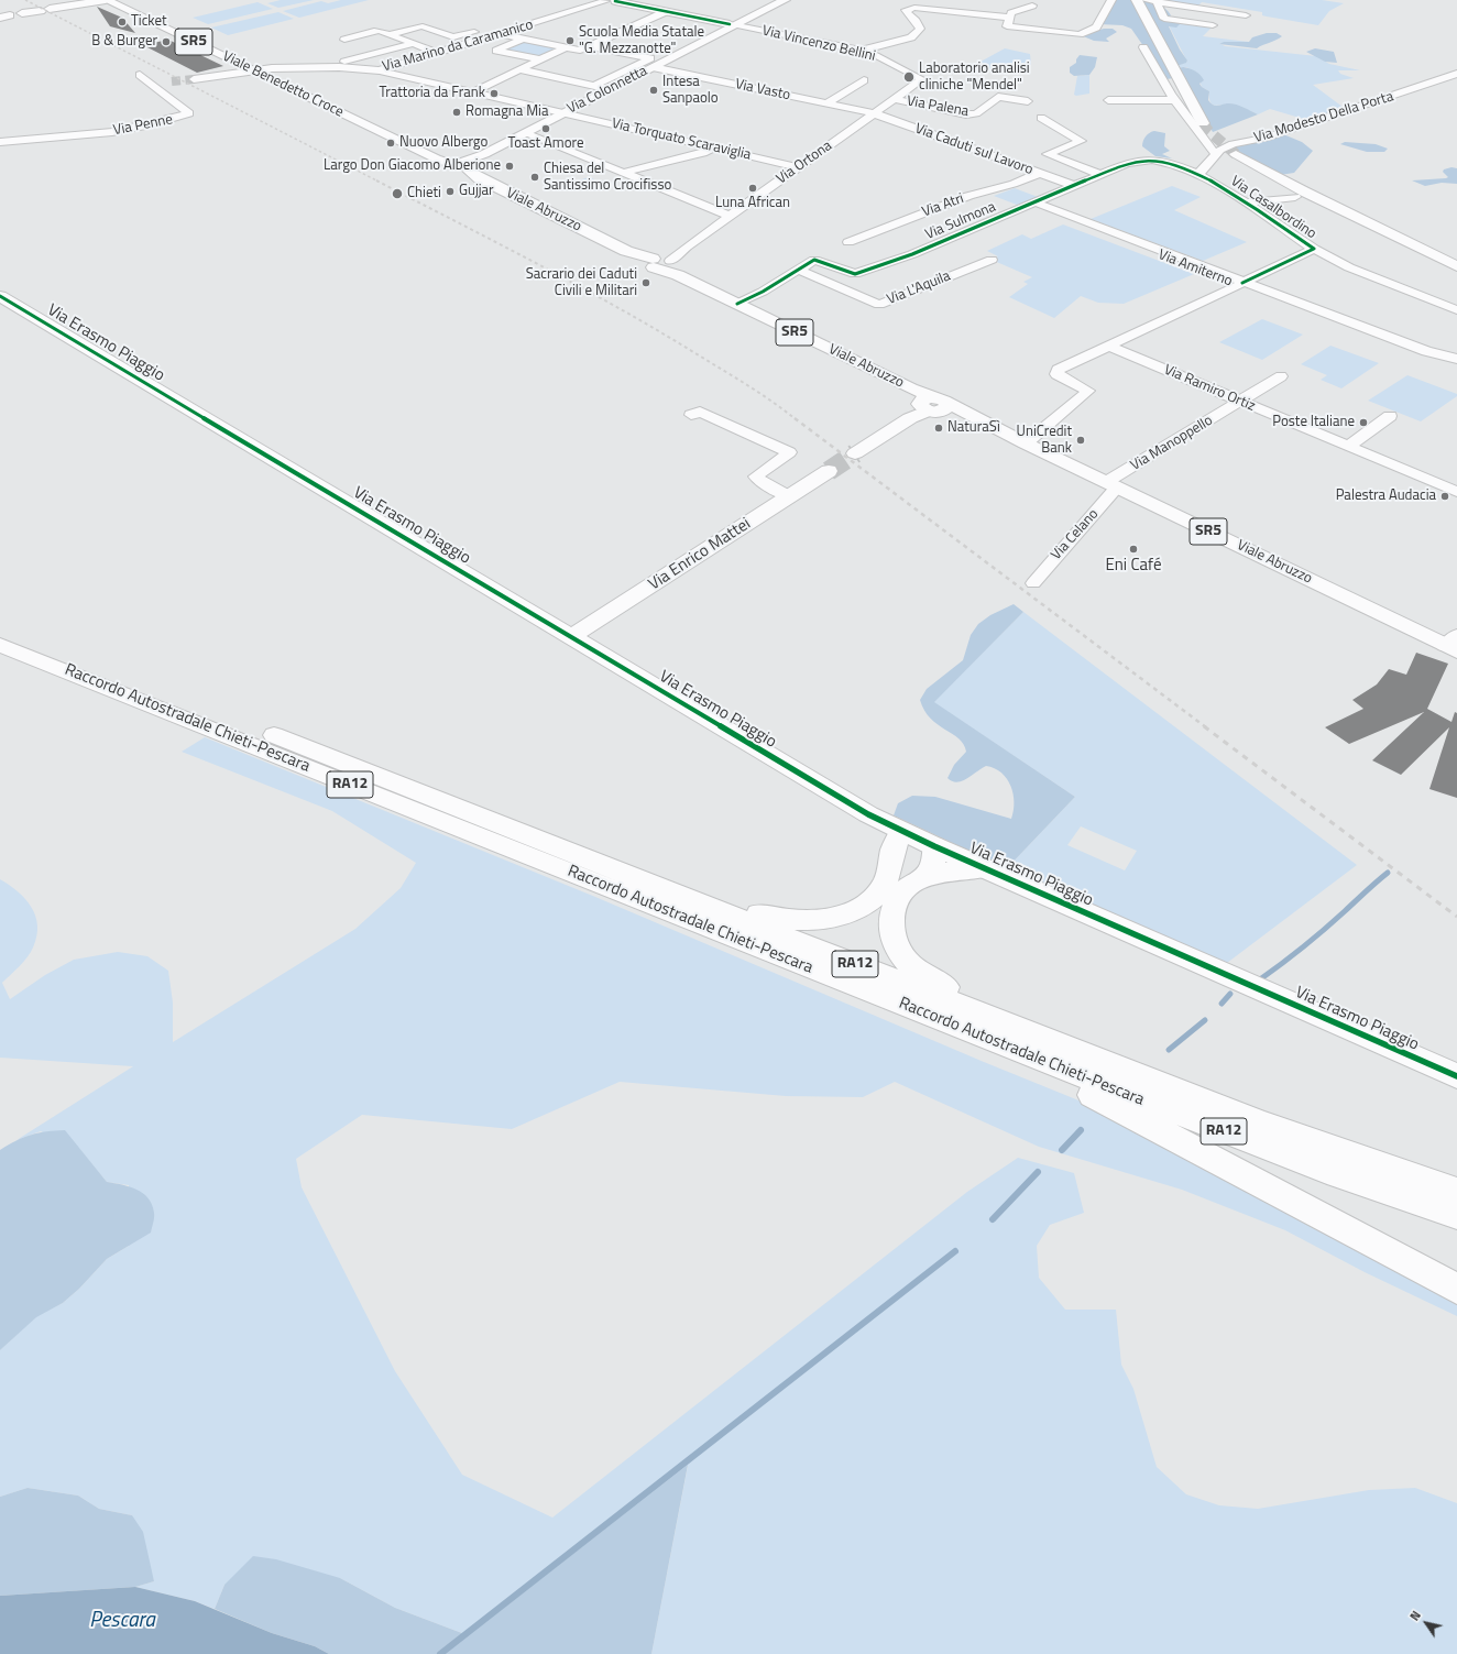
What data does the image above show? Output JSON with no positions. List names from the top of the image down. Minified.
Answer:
{"streets":{"main road":["SR5","Viale Benedetto Croce","Via Colonnetta","Viale Abruzzo","Via Erasmo Piaggio","Via Enrico Mattei","Raccordo Autostradale Chieti-Pescara","RA12"],"street":["Via Vincenzo Bellini","Via Marino da Caramanico","Via Vasto","Via Palena","Via Modesto Della Porta","Via Penne","Via Torquato Scaraviglia","Via Caduti sul Lavoro","Via Ortona","Via Atri","Via Casalbordino","Via Sulmona","Via Amiterno","Via L'Aquila","Via Ramiro Ortiz","Via Manoppello","Via Celano"]},"crossings":[["Via Vincenzo Bellini","Via Colonnetta"],["Via Vincenzo Bellini","Via Ortona"],["Via Marino da Caramanico","Viale Benedetto Croce"],["Via Marino da Caramanico","Via Torquato Scaraviglia"],["Viale Benedetto Croce","Via Colonnetta"],["Viale Benedetto Croce","Viale Abruzzo"],["Via Colonnetta","Via Vasto"],["Via Colonnetta","Via Torquato Scaraviglia"],["Via Colonnetta","Viale Abruzzo"],["Via Vasto","Via Caduti sul Lavoro"],["Via Vasto","Via Ortona"],["Via Palena","Via Ortona"],["Via Modesto Della Porta","Via Casalbordino"],["Via Modesto Della Porta","Via Sulmona"],["Via Torquato Scaraviglia","Via Ortona"],["Via Caduti sul Lavoro","Via Ortona"],["Via Caduti sul Lavoro","Via Atri"],["Via Caduti sul Lavoro","Via Sulmona"],["Via Ortona","Viale Abruzzo"],["Via Casalbordino","Via Sulmona"],["Via Casalbordino","Via Amiterno"],["Viale Abruzzo","Via Sulmona"],["Viale Abruzzo","Via Manoppello"],["Viale Abruzzo","Via Celano"],["Via Sulmona","Via Amiterno"],["Via Sulmona","Via L'Aquila"],["Via Erasmo Piaggio","Via Enrico Mattei"],["Via Ramiro Ortiz","Via Manoppello"],["Via Manoppello","Via Celano"]],"water":["Pescara"],"places":["Ticket","Scuola Media Statale \"G. Mezzanotte\"","B & Burger","Laboratorio analisi cliniche \"Mendel\"","Intesa Sanpaolo","Trattoria da Frank","Romagna Mia","Toast Amore","Nuovo Albergo","Largo Don Giacomo Alberione","Chiesa del Santissimo Crocifisso","Luna African","Gujjar","Chieti","Sacrario dei Caduti Civili e Militari","Poste Italiane","NaturaSì","UniCredit Bank","Palestra Audacia","Eni Café"],"north":"top left"}
